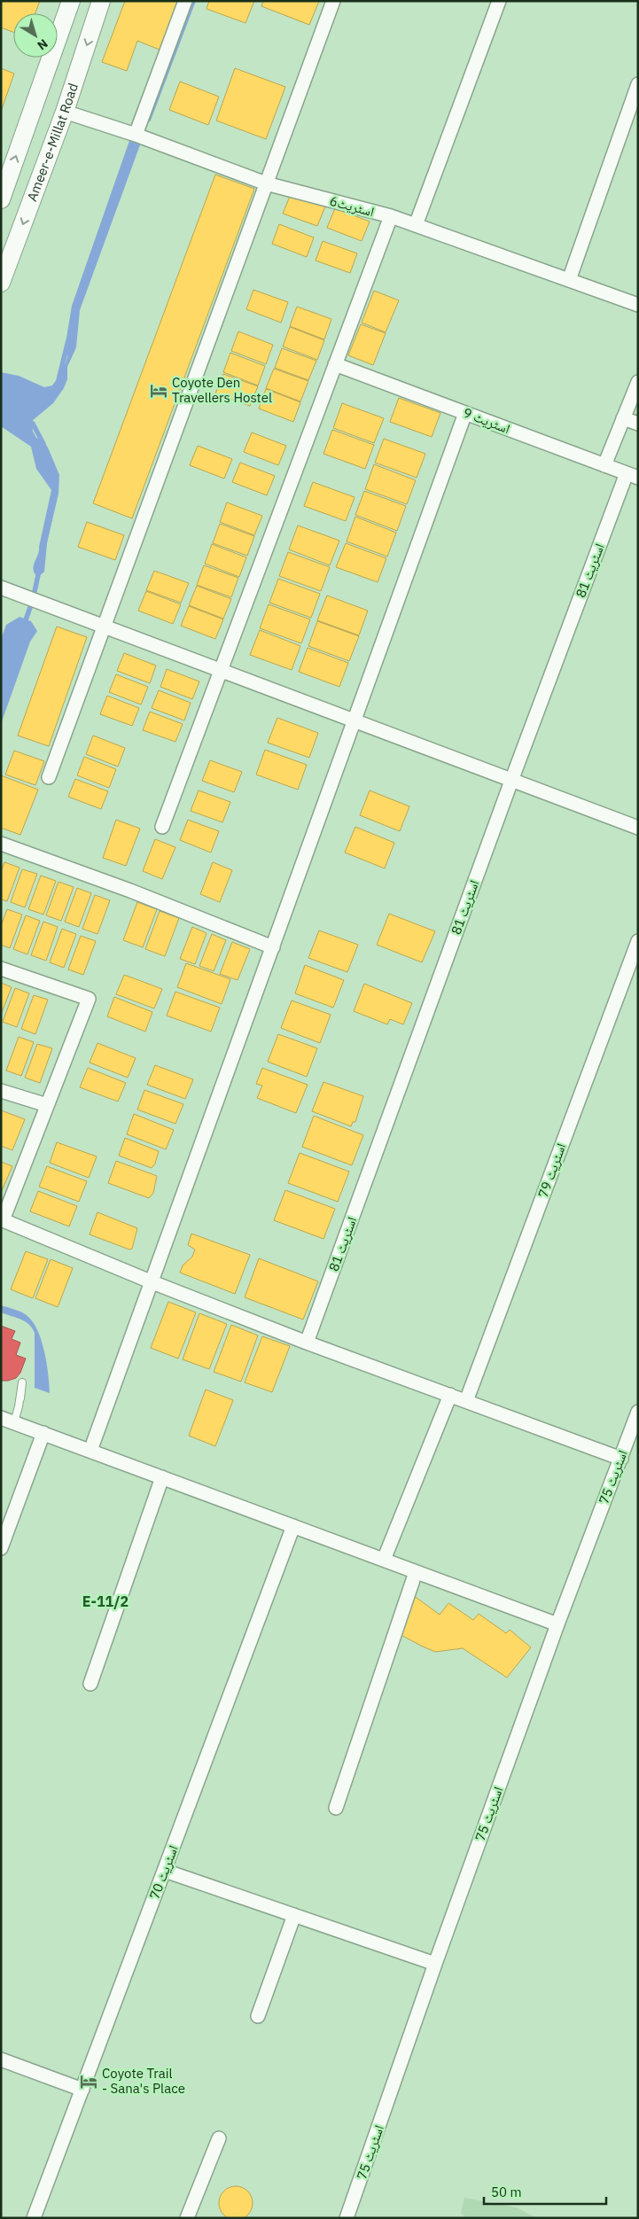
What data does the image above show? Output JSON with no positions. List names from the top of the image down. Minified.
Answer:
{"streets":{"main road":["Ameer-e-Millat Road"],"street":["اسٹریٹ6","اسٹریٹ 9","اسٹریٹ 81","اسٹریٹ 79","اسٹریٹ 75","اسٹریٹ 70"]},"crossings":[["Ameer-e-Millat Road","اسٹریٹ6"],["اسٹریٹ 9","اسٹریٹ 81"]],"districts":["E-11/2"],"places":{"hotel":["Coyote Den Travellers Hostel","Coyote Trail - Sana's Place"]},"scale_bar":"50 m","north":"bottom right"}
